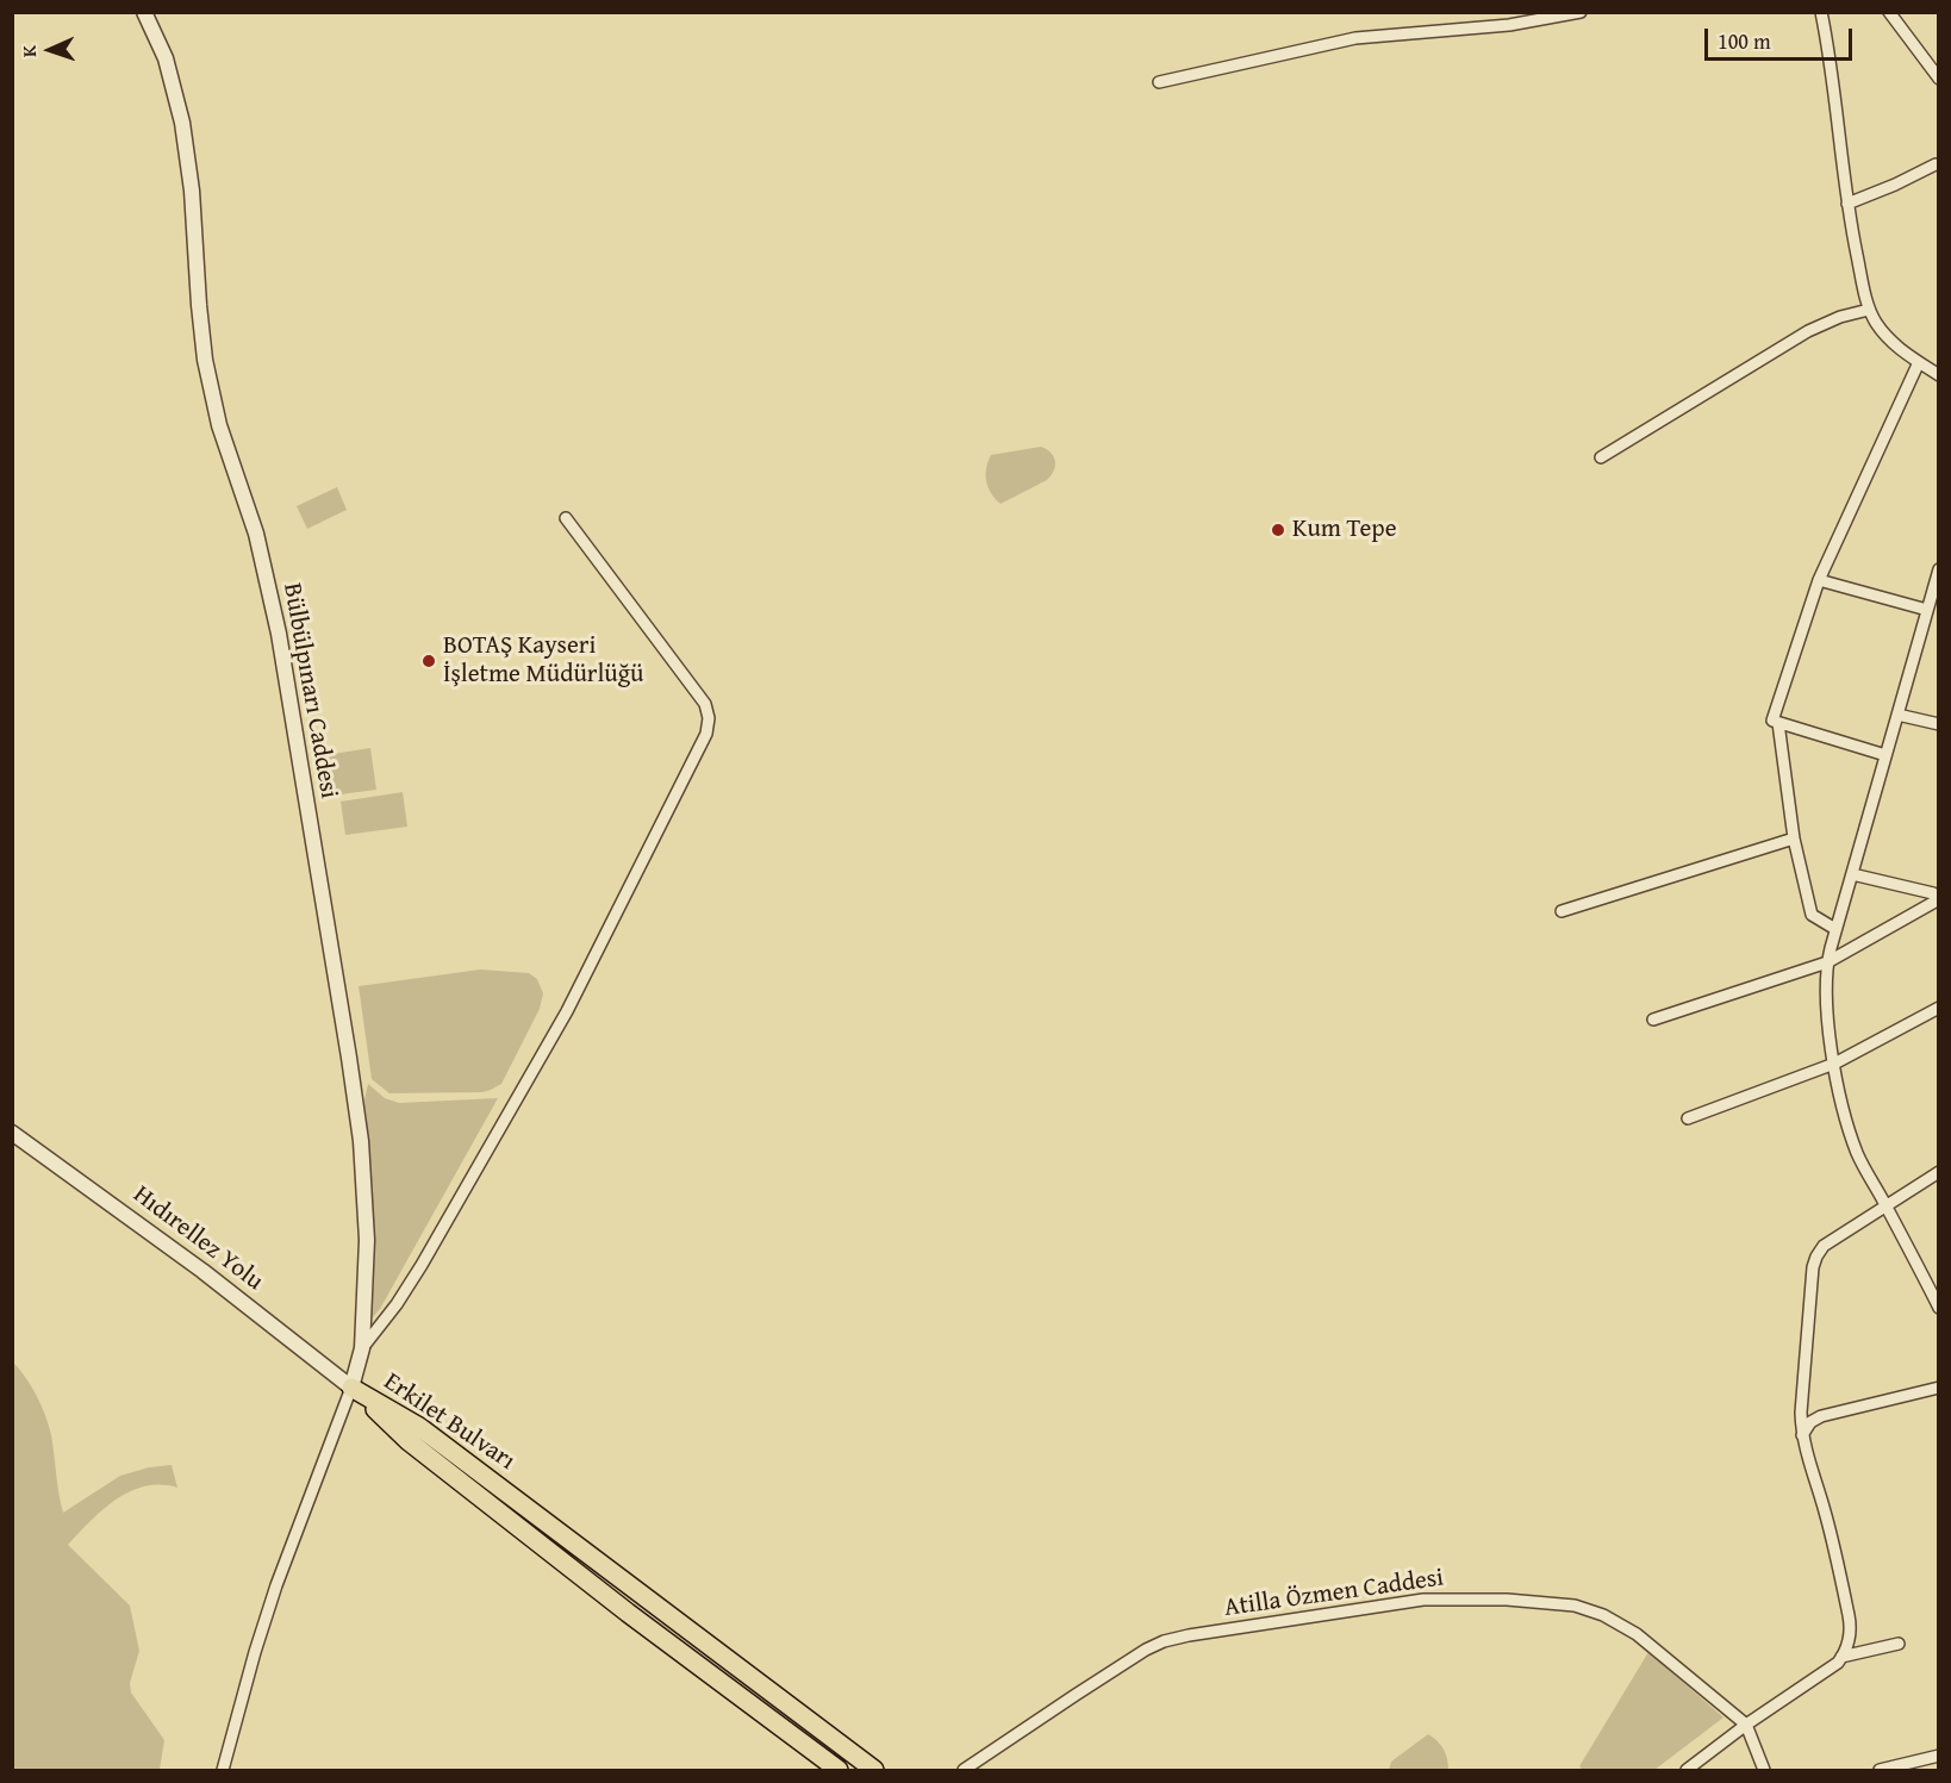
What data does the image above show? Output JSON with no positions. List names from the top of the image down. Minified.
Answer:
{"streets":{"main road":["Erkilet Bulvarı"],"street":["Bülbülpınarı Caddesi","Hıdırellez Yolu","Atilla Özmen Caddesi"]},"crossings":[["Bülbülpınarı Caddesi","Hıdırellez Yolu"],["Bülbülpınarı Caddesi","Erkilet Bulvarı"],["Hıdırellez Yolu","Erkilet Bulvarı"]],"places":["Kum Tepe","BOTAŞ Kayseri İşletme Müdürlüğü"],"scale_bar":"100 m","north":"left"}
